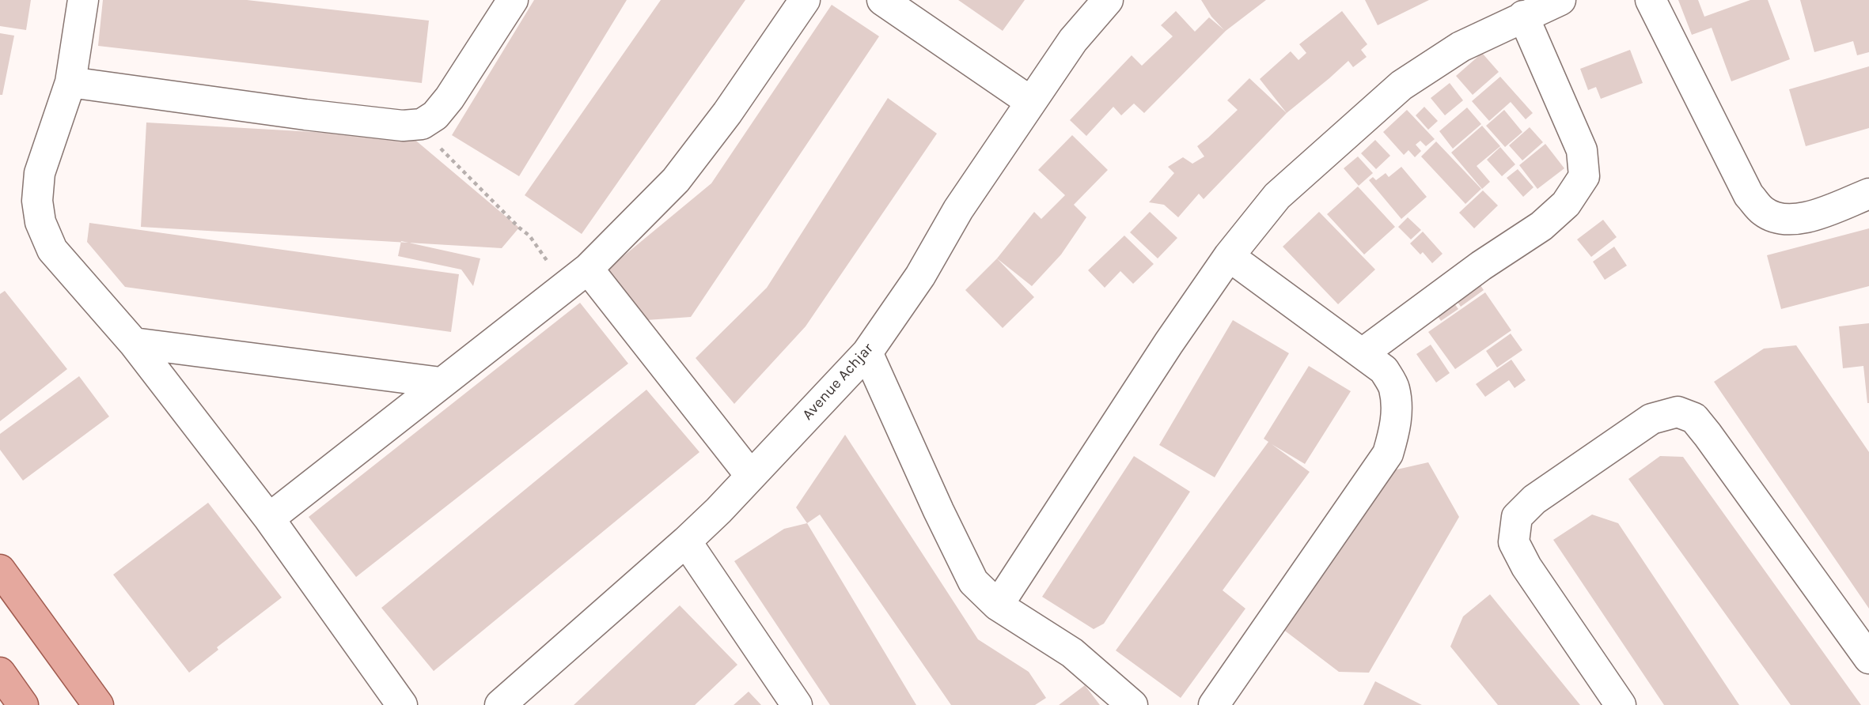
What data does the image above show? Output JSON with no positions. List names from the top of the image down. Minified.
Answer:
{"streets":{"street":["Avenue Achjar"]}}
